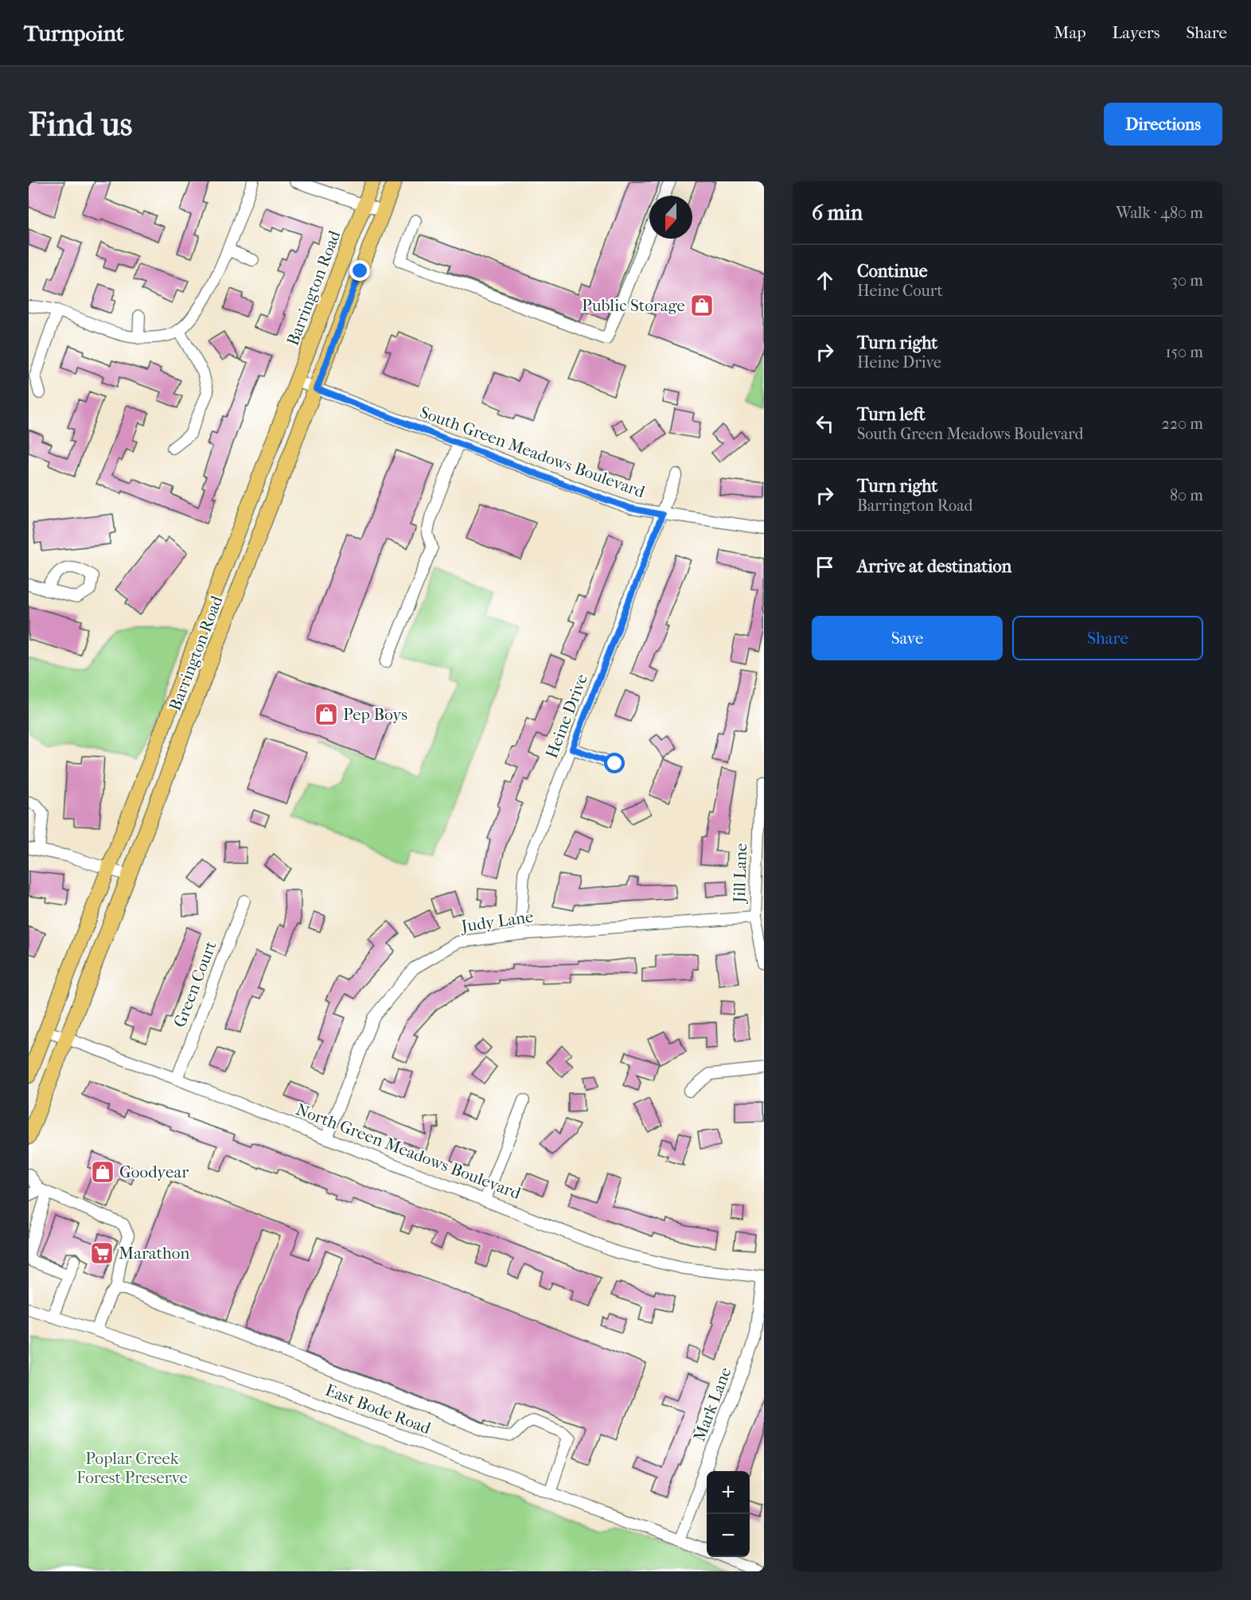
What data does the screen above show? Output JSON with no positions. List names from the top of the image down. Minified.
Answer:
{"streets":{"main road":["Barrington Road"],"street":["South Green Meadows Boulevard","Heine Drive","Jill Lane","Judy Lane","Green Court","North Green Meadows Boulevard","Mark Lane","East Bode Road"]},"crossings":[["Barrington Road","South Green Meadows Boulevard"],["Barrington Road","North Green Meadows Boulevard"],["South Green Meadows Boulevard","Heine Drive"],["Heine Drive","Judy Lane"],["Jill Lane","Judy Lane"],["Judy Lane","North Green Meadows Boulevard"],["Green Court","North Green Meadows Boulevard"],["North Green Meadows Boulevard","Mark Lane"],["Mark Lane","East Bode Road"]],"parks":["Poplar Creek Forest Preserve"],"places":{"shop":["Public Storage","Pep Boys","Goodyear"],"supermarket":["Marathon"]},"north":"bottom","page":{"header":"Turnpoint","nav":["Map","Layers","Share"],"buttons":["Directions",["Save","Share"]],"title":"Find us","heading":["6 min","Walk · 480 m"],"list":[["Continue","Heine Court","30 m"],["Turn right","Heine Drive","150 m"],["Turn left","South Green Meadows Boulevard","220 m"],["Turn right","Barrington Road","80 m"],"Arrive at destination"],"map_buttons":["+","−"]}}
